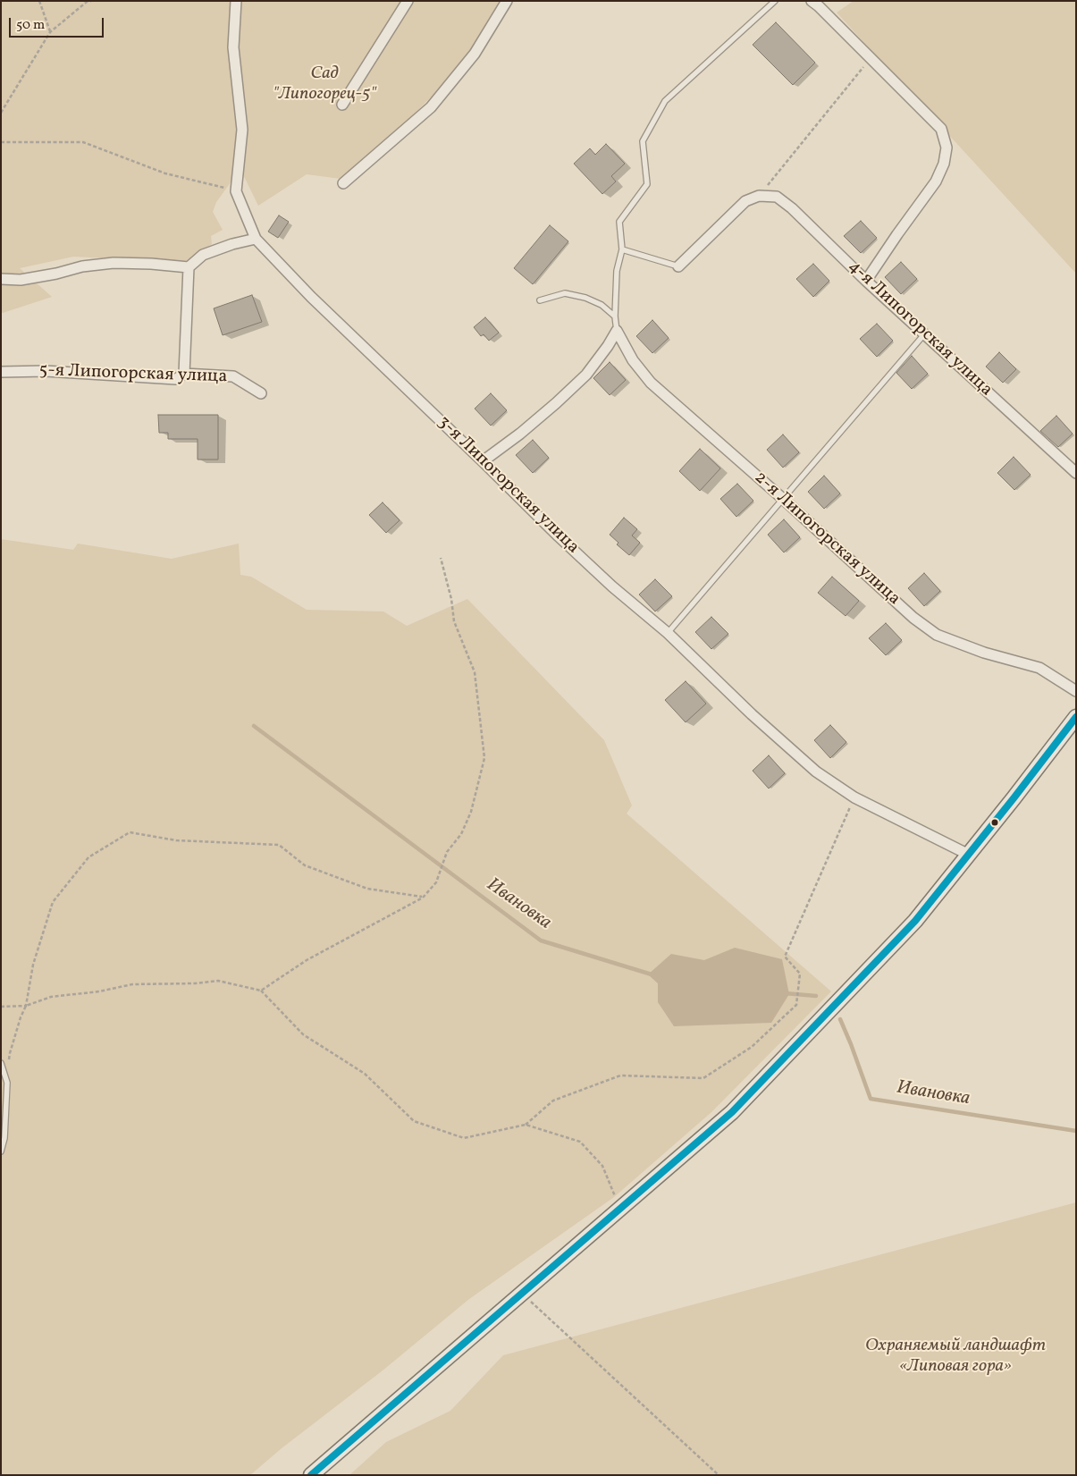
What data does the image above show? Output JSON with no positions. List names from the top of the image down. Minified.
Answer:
{"streets":{"street":["4-я Липогорская улица","5-я Липогорская улица","3-я Липогорская улица","2-я Липогорская улица"]},"water":["Ивановка"],"parks":["Сад \"Липогорец-5\"","Охраняемый ландшафт «Липовая гора»"],"scale_bar":"50 m"}
